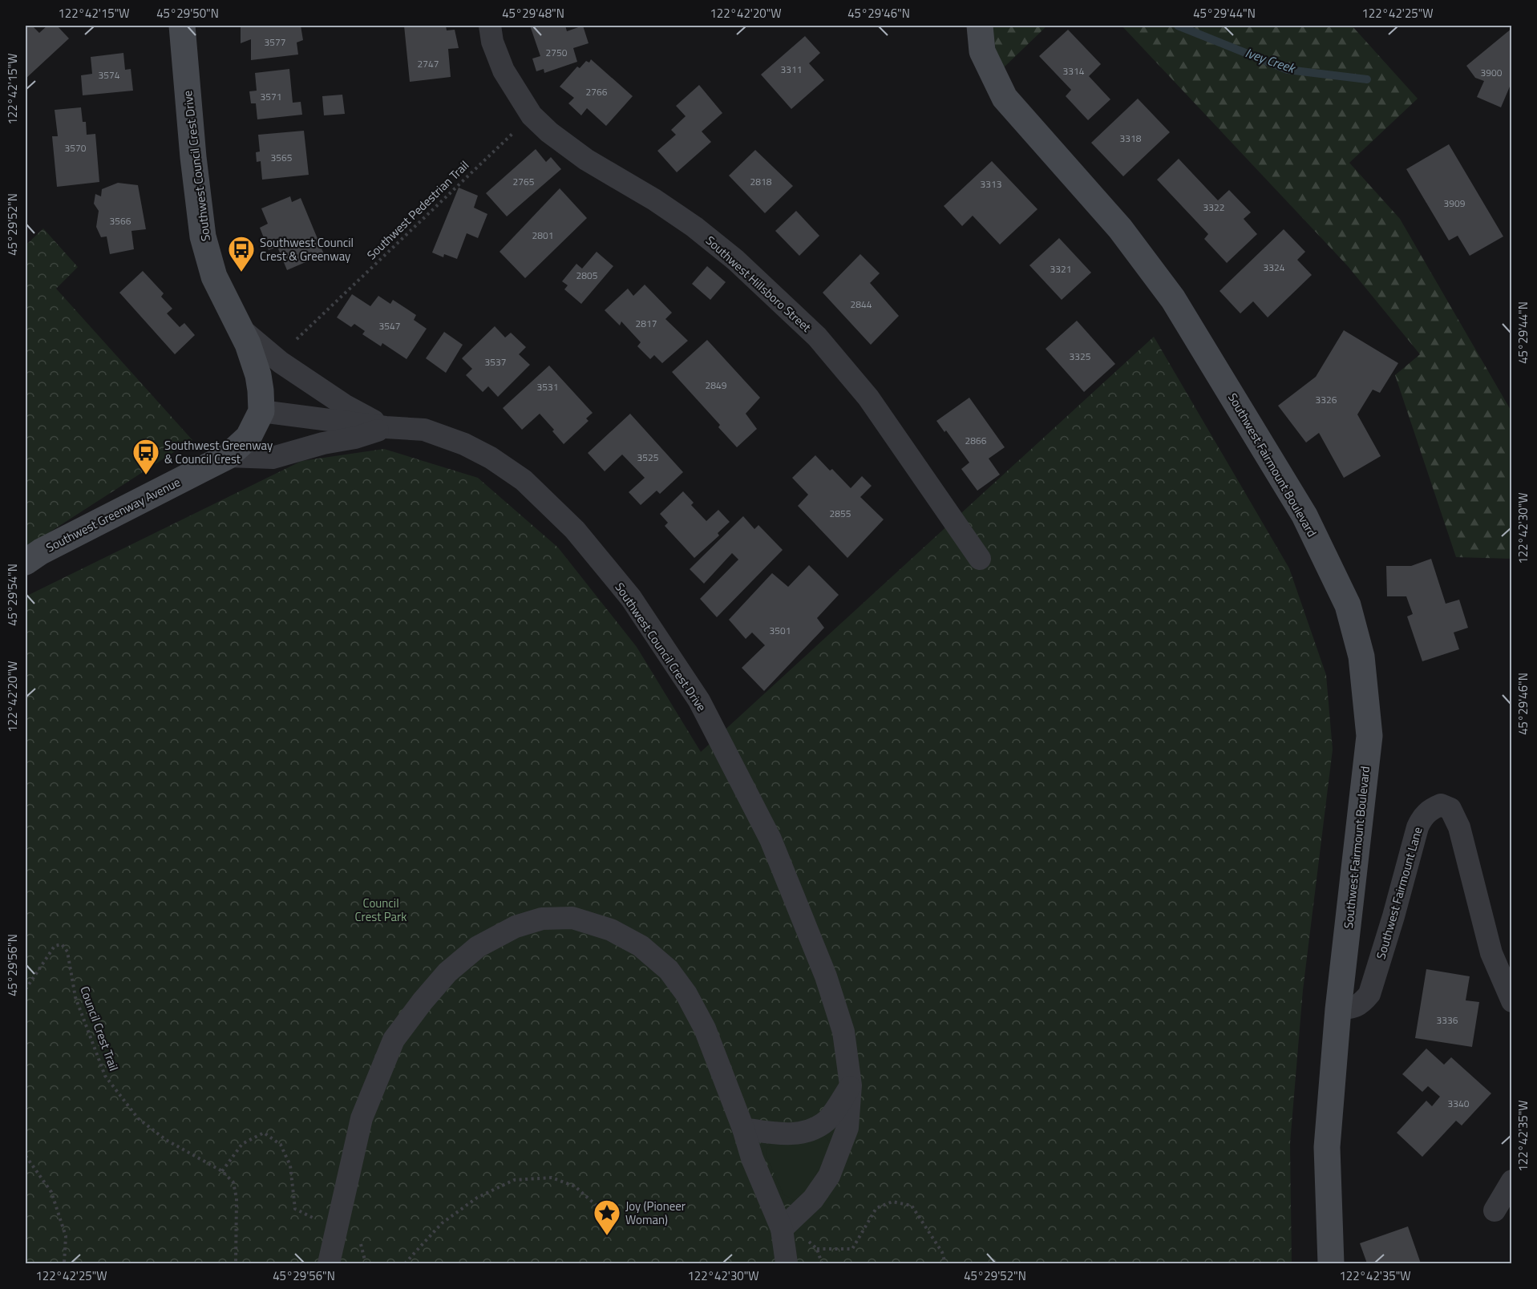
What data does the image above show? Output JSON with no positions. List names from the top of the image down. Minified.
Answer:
{"streets":{"street":["Southwest Council Crest Drive","Southwest Hillsboro Street","Southwest Fairmount Boulevard","Southwest Greenway Avenue","Southwest Fairmount Lane"],"path":["Southwest Pedestrian Trail","Council Crest Trail"]},"crossings":[["Southwest Council Crest Drive","Southwest Greenway Avenue"],["Southwest Pedestrian Trail","Southwest Hillsboro Street"],["Southwest Fairmount Boulevard","Southwest Fairmount Lane"]],"water":["Ivey Creek"],"parks":["Council Crest Park"],"places":{"bus stop":["Southwest Council Crest & Greenway","Southwest Greenway & Council Crest"],"place":["Joy (Pioneer Woman)"]},"house_numbers":["3577","2750","2747","3311","3314","3900","3574","2766","3571","3318","3570","3565","2765","2818","3313","3909","3322","3566","2801","3324","3321","2805","2844","2817","3547","3325","3537","2849","3531","3326","2866","3525","2855","3501","3336","3340"],"coordinates":["122°42'15\"W","45°29'50\"N","45°29'48\"N","122°42'20\"W","45°29'46\"N","45°29'44\"N","122°42'25\"W","45°29'52\"N","122°42'30\"W","45°29'54\"N","45°29'56\"N","122°42'35\"W"]}
